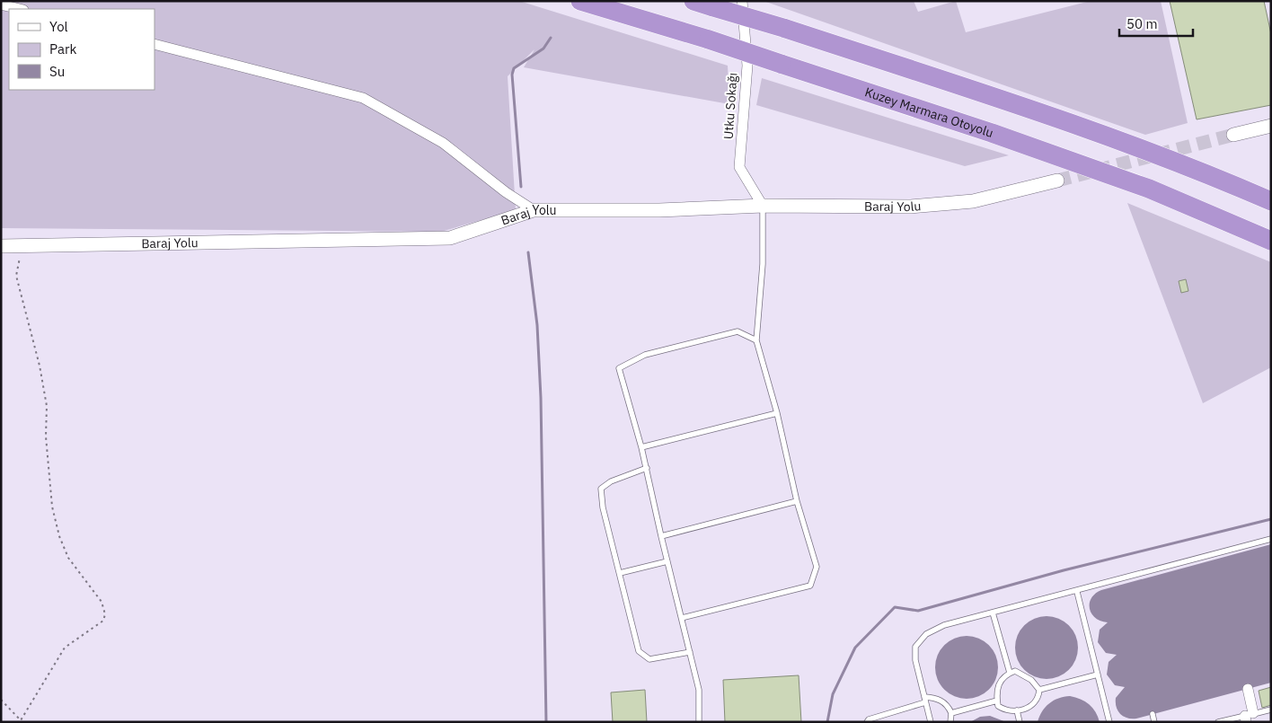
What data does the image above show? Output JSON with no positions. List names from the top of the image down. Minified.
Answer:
{"streets":{"highway":["Kuzey Marmara Otoyolu"],"street":["Utku Sokağı","Baraj Yolu"]},"crossings":[["Utku Sokağı","Baraj Yolu"]],"legend":["Yol","Park","Su"],"scale_bar":"50 m"}
